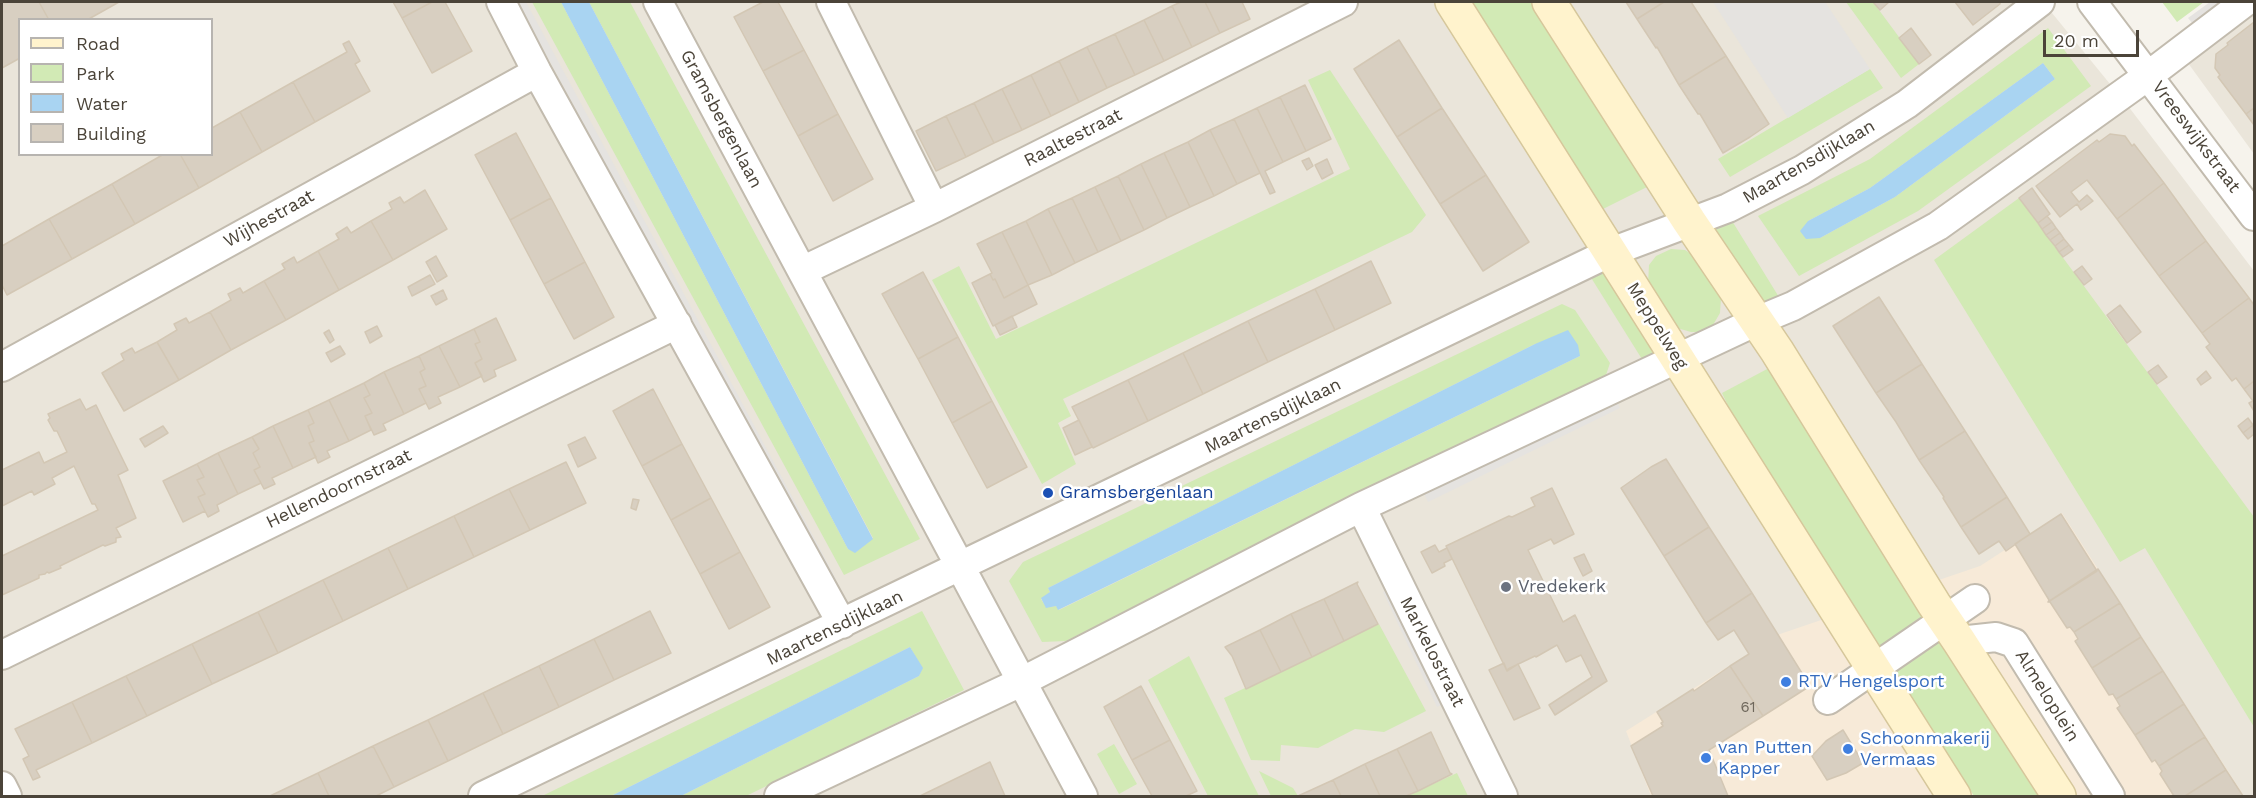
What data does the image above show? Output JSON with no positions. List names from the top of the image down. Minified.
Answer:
{"streets":{"main road":["Meppelweg"],"street":["Gramsbergenlaan","Vreeswijkstraat","Raaltestraat","Maartensdijklaan","Wijhestraat","Hellendoornstraat","Markelostraat","Almeloplein"]},"crossings":[["Gramsbergenlaan","Raaltestraat"],["Gramsbergenlaan","Maartensdijklaan"],["Maartensdijklaan","Meppelweg"],["Meppelweg","Almeloplein"]],"places":["Gramsbergenlaan","Vredekerk","RTV Hengelsport","Schoonmakerij Vermaas","van Putten Kapper"],"house_numbers":["61"],"legend":["Road","Park","Water","Building"],"scale_bar":"20 m"}
